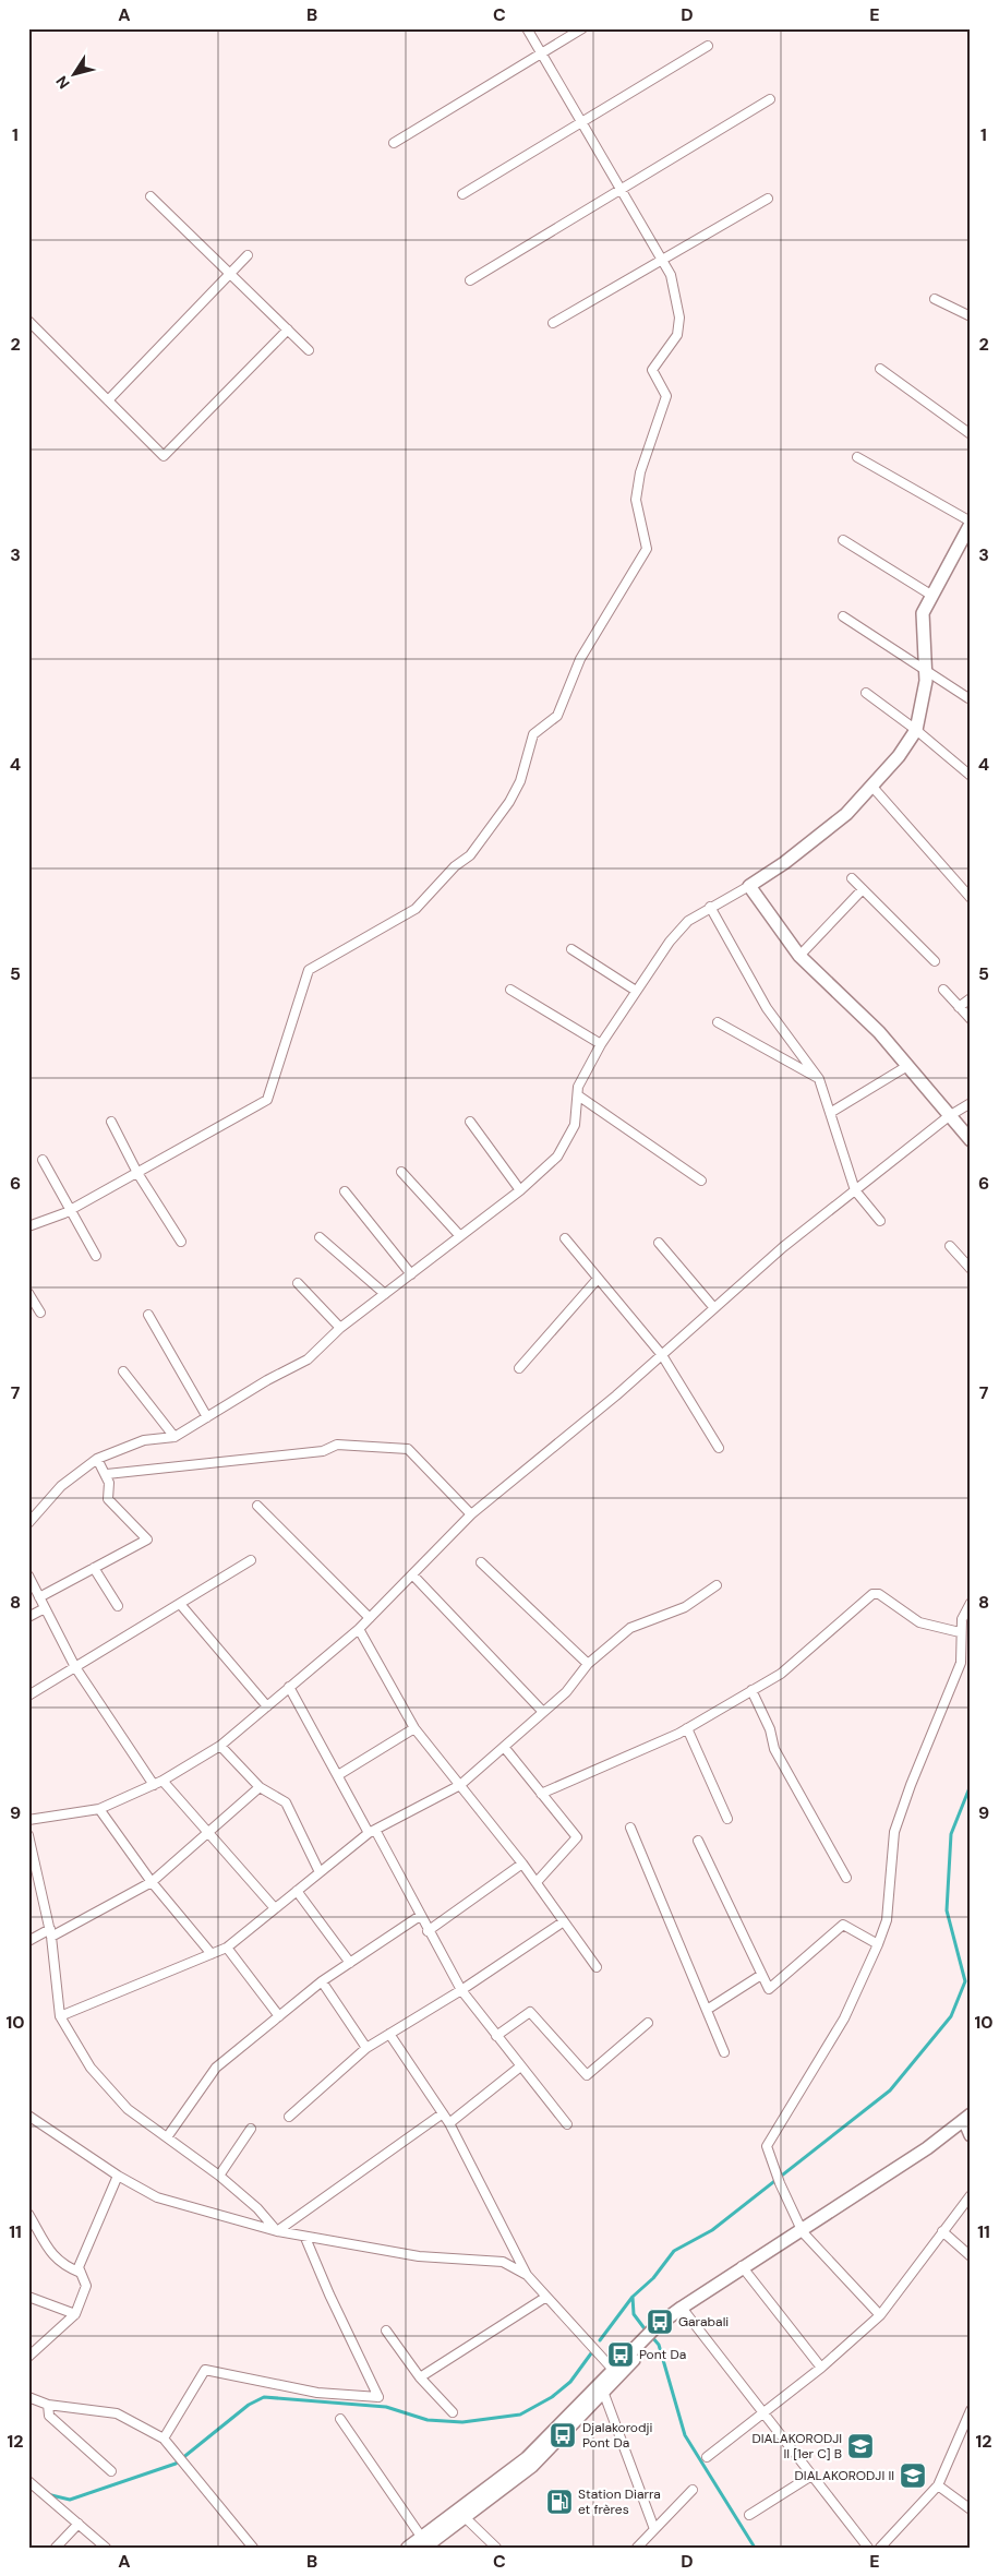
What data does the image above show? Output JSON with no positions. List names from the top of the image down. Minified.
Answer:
{"places":{"bus stop":["Garabali","Pont Da","Djalakorodji Pont Da"],"school or university":["DIALAKORODJI II [1er C] B","DIALAKORODJI II"],"fuel station":["Station Diarra et frères"]},"north":"bottom left","grid":{"columns":["A","B","C","D","E"],"rows":["1","2","3","4","5","6","7","8","9","10","11","12"]}}
